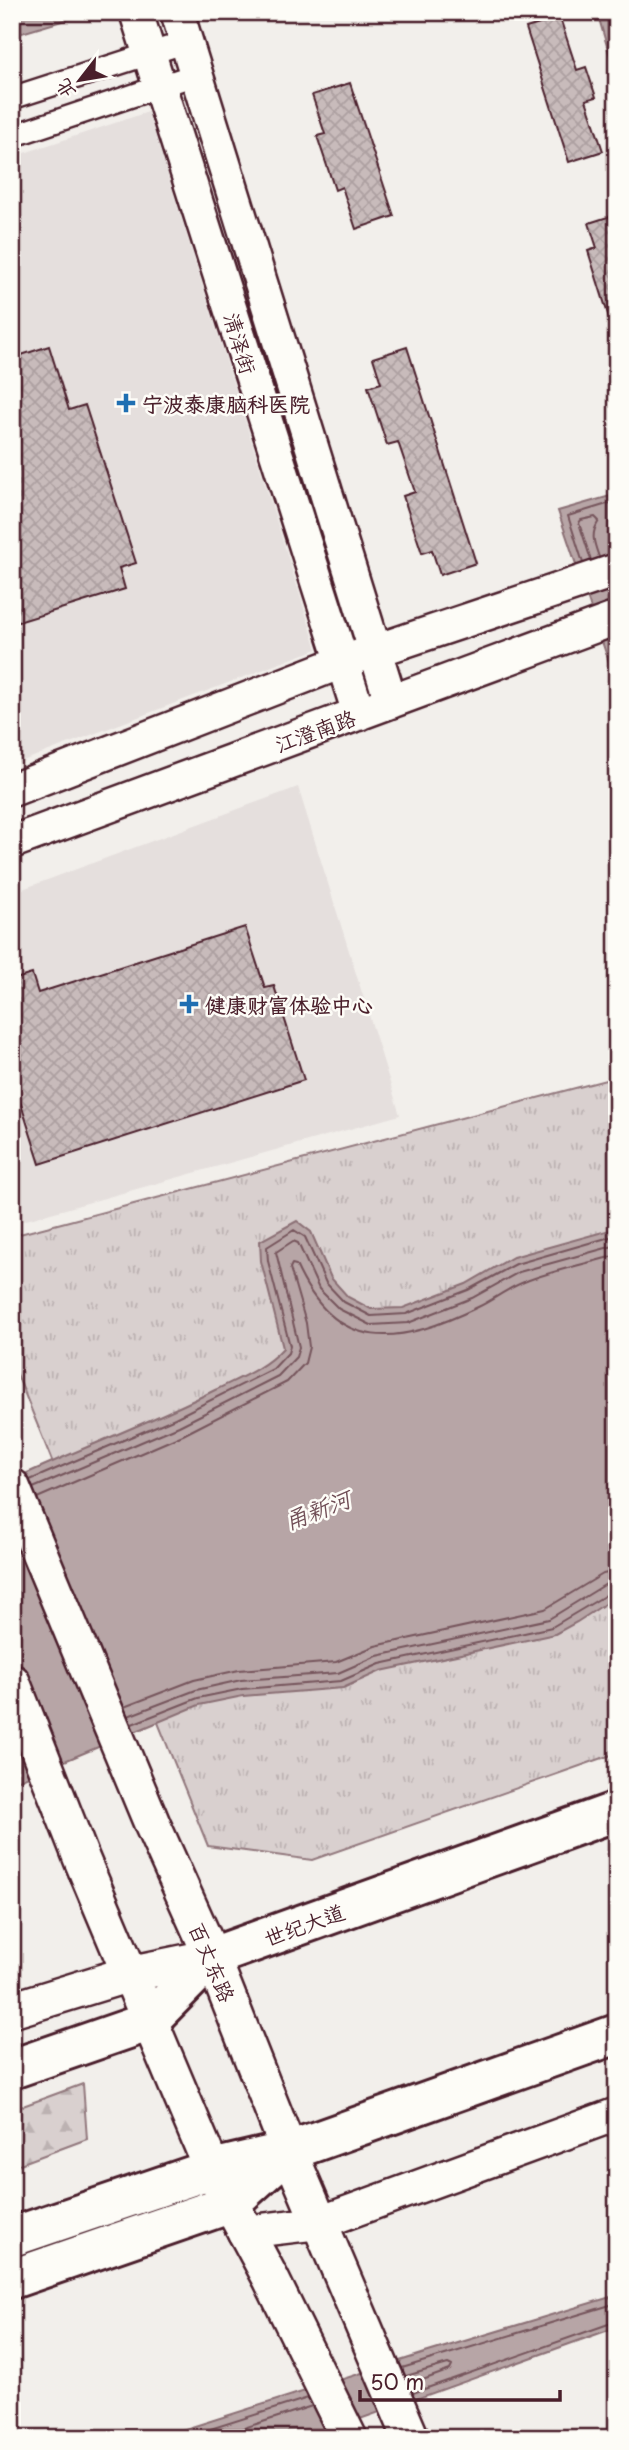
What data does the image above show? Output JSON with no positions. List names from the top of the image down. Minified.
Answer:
{"streets":{"highway":["世纪大道"],"main road":["百丈东路"],"street":["清泽街","江澄南路"]},"crossings":[["清泽街","江澄南路"],["世纪大道","百丈东路"]],"water":["甬新河"],"places":{"health":["宁波泰康脑科医院","健康财富体验中心"]},"scale_bar":"50 m","north":"bottom left"}
